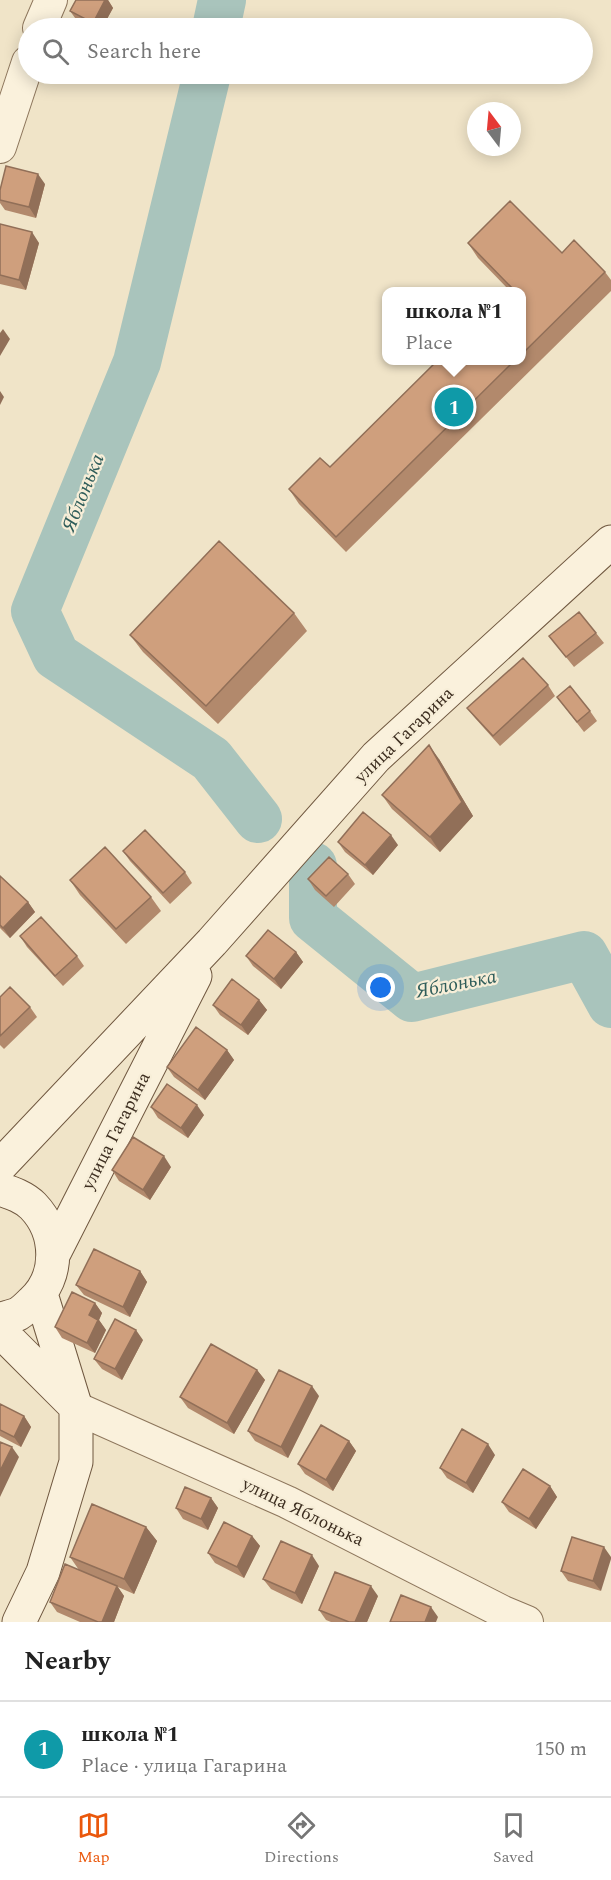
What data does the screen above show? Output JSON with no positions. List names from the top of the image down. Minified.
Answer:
{"streets":{"street":["улица Гагарина","улица Яблонька"]},"water":["Яблонька"],"north":"top","page":{"search":"Search here","popup":["школа №1","Place"],"pins":"1","heading":"Nearby","list":[{"mark":"1","name":"школа №1","note":"Place · улица Гагарина","value":"150 m"}],"nav":["Map","Directions","Saved"]}}
